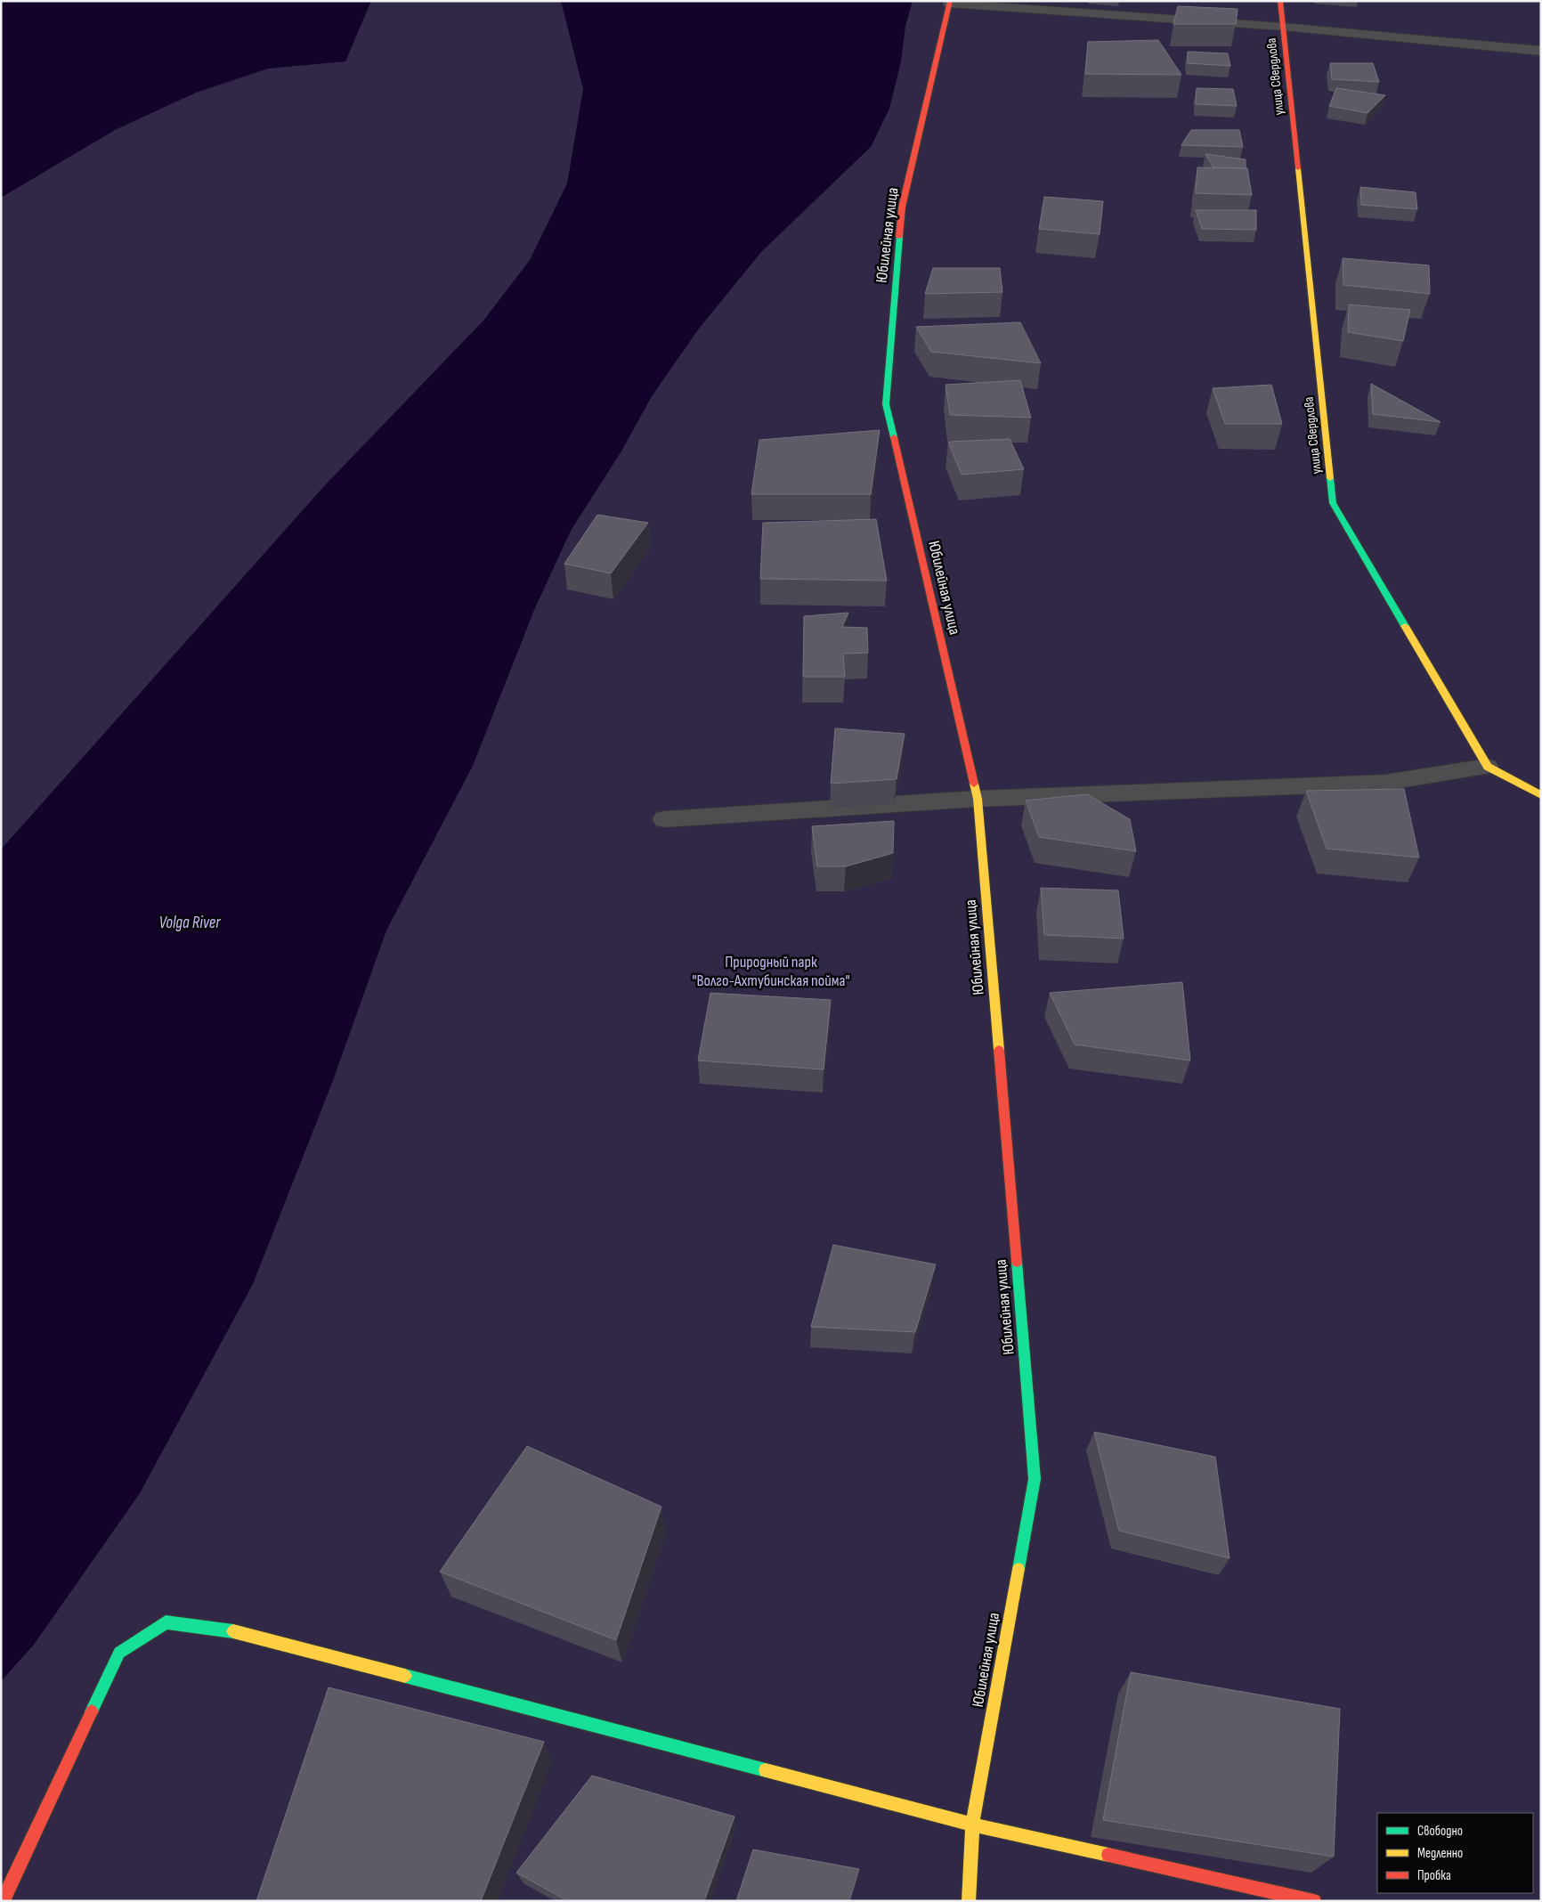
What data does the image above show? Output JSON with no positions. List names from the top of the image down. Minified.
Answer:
{"streets":{"street":["улица Свердлова","Юбилейная улица"]},"water":["Volga River"],"parks":["Природный парк \"Волго-Ахтубинская пойма\""],"legend":["Свободно","Медленно","Пробка"]}
